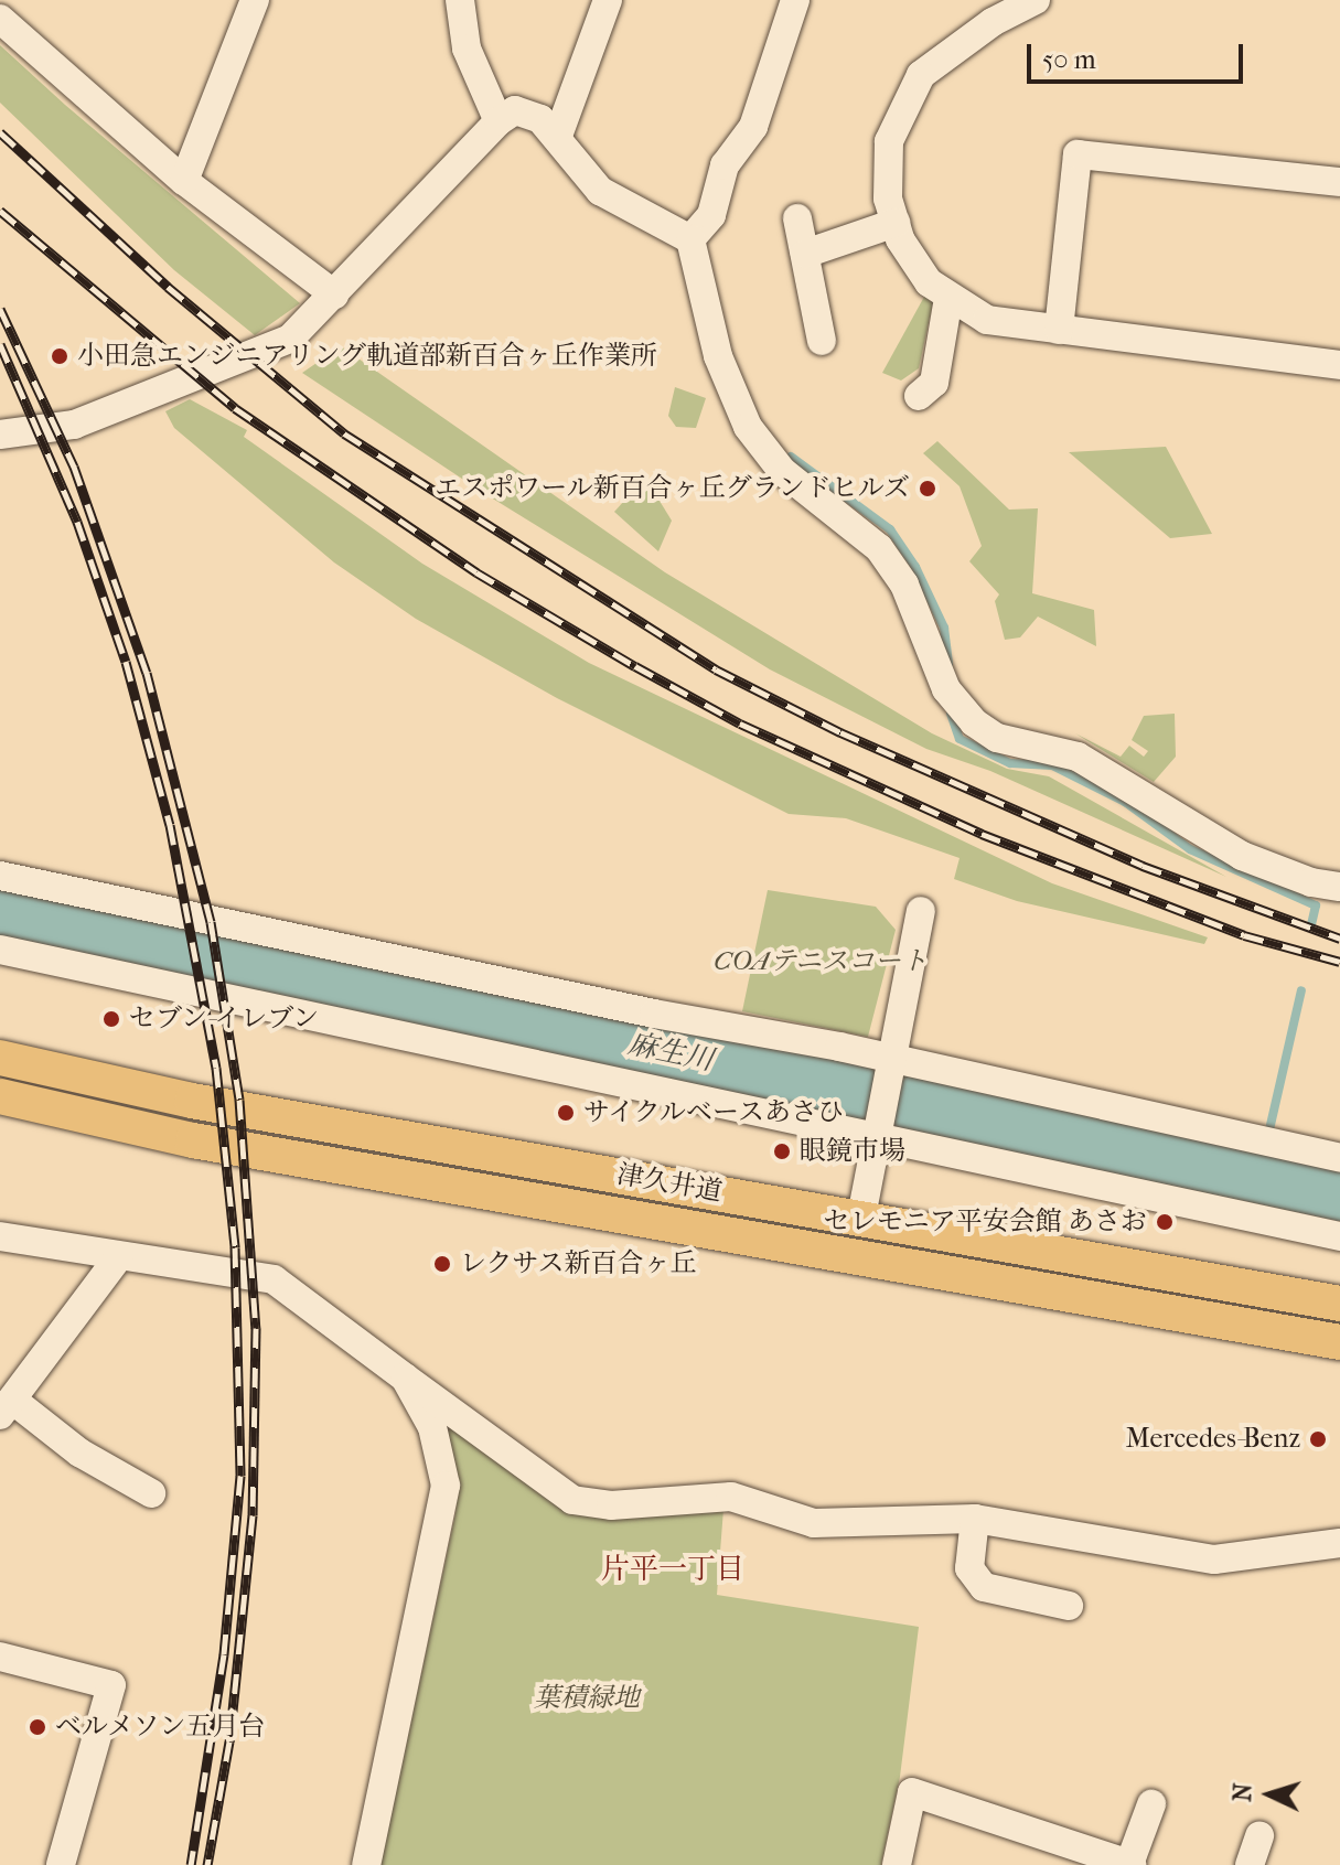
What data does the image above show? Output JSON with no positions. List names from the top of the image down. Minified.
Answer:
{"streets":{"main road":["津久井道"]},"districts":["片平一丁目"],"water":["麻生川"],"parks":["COAテニスコート","葉積緑地"],"places":["小田急エンジニアリング軌道部新百合ヶ丘作業所","エスポワール新百合ヶ丘グランドヒルズ","セブン-イレブン","サイクルベースあさひ","眼鏡市場","セレモニア平安会館 あさお","レクサス新百合ヶ丘","Mercedes-Benz","ベルメソン五月台"],"scale_bar":"50 m","north":"left"}
